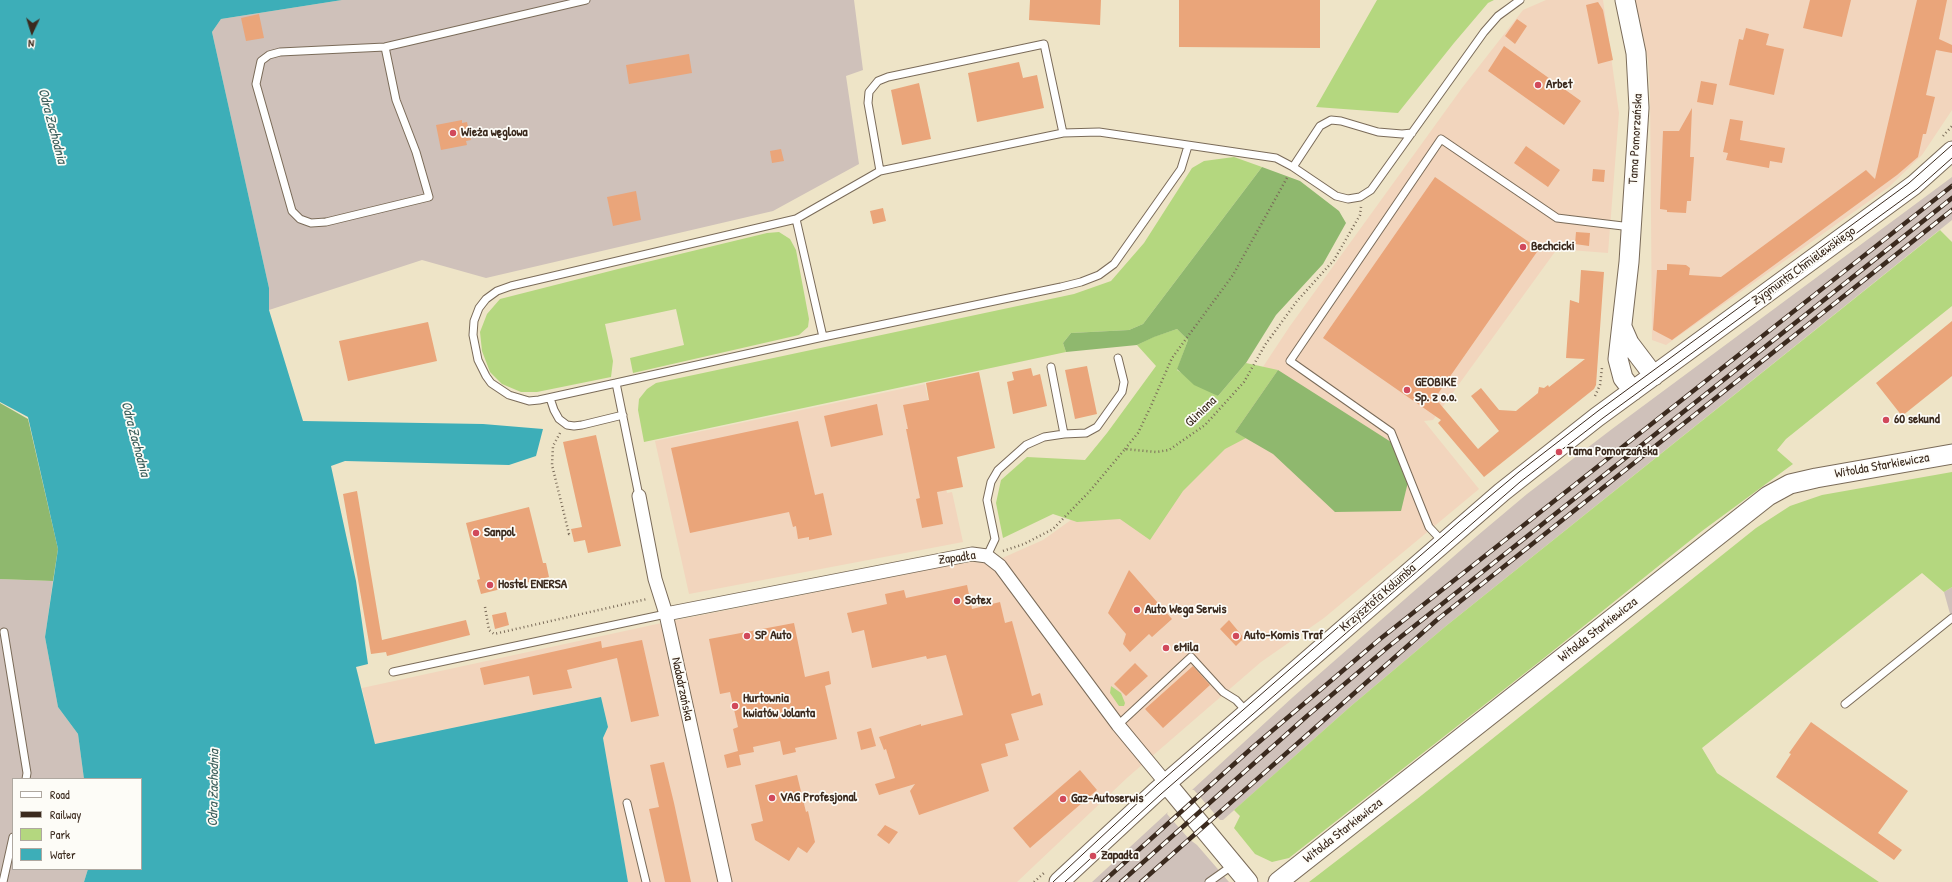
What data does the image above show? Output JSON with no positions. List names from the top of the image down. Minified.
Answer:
{"streets":{"street":["Tama Pomorzańska","Zygmunta Chmielewskiego","Witolda Starkiewicza","Zapadła","Krzysztofa Kolumba","Nadodrzańska"],"path":["Gliniana"]},"crossings":[["Tama Pomorzańska","Krzysztofa Kolumba"],["Zygmunta Chmielewskiego","Krzysztofa Kolumba"],["Zapadła","Krzysztofa Kolumba"],["Zapadła","Nadodrzańska"]],"water":["Odra Zachodnia"],"places":["Arbet","Wieża węglowa","Bechcicki","GEOBIKE Sp. z o.o.","60 sekund","Tama Pomorzańska","Sanpol","Hostel ENERSA","Sotex","Auto Wega Serwis","SP Auto","Auto-Komis Traf","eMila","Hurtownia kwiatów Jolanta","VAG Profesjonal","Gaz-Autoserwis","Zapadła"],"legend":["Road","Railway","Park","Water"],"north":"bottom"}
